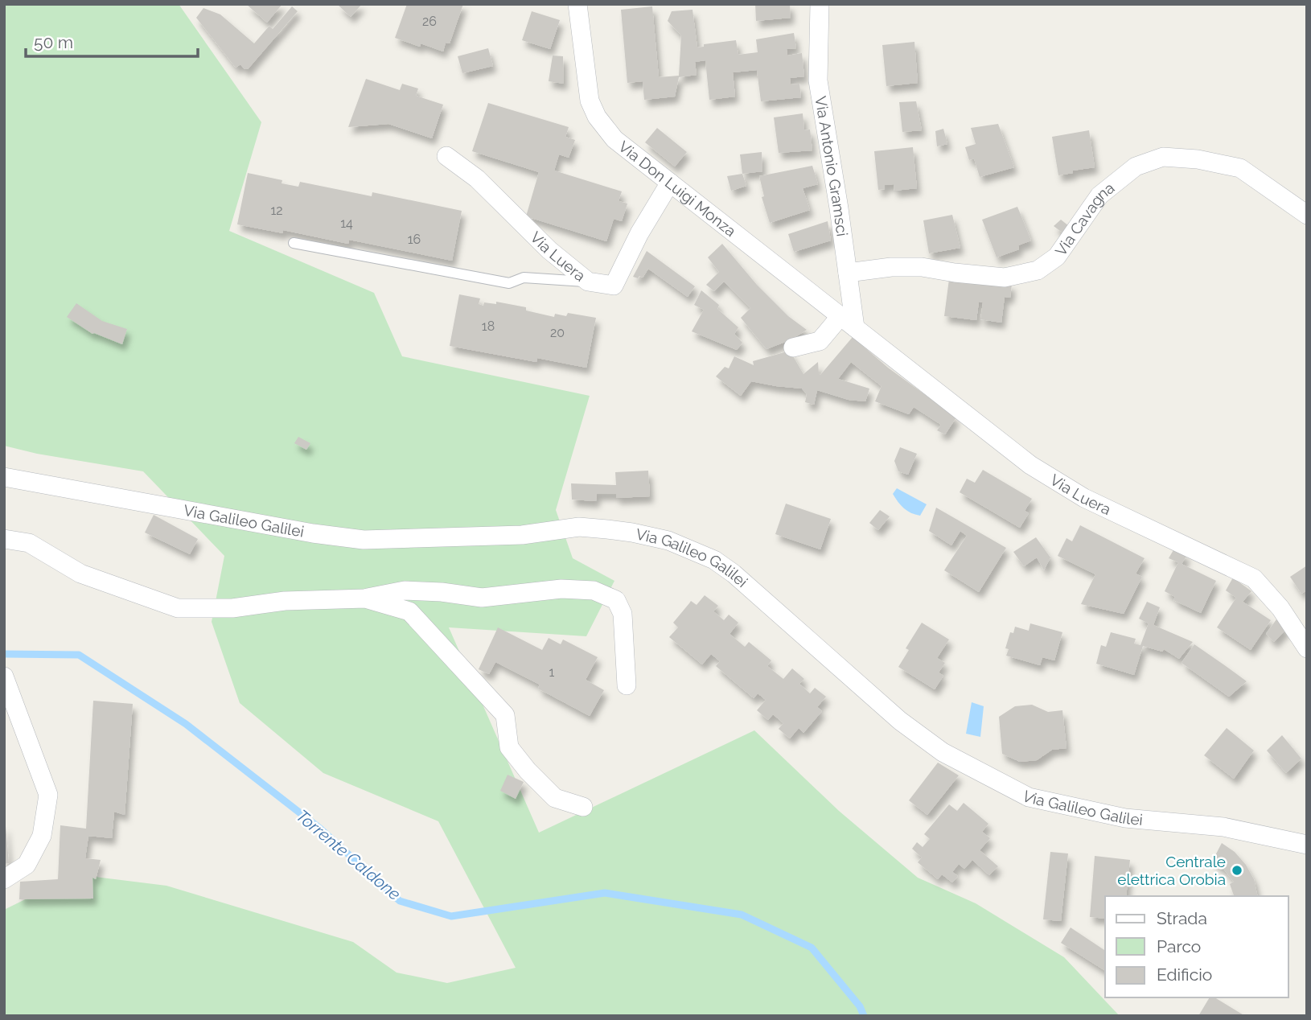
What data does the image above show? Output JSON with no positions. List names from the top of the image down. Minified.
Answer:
{"streets":{"street":["Via Antonio Gramsci","Via Don Luigi Monza","Via Cavagna","Via Luera","Via Galileo Galilei"]},"crossings":[["Via Antonio Gramsci","Via Don Luigi Monza"],["Via Antonio Gramsci","Via Cavagna"],["Via Antonio Gramsci","Via Luera"],["Via Don Luigi Monza","Via Luera"]],"water":["Torrente Caldone"],"places":["Centrale elettrica Orobia"],"house_numbers":["26","12","14","16","18","20","1"],"legend":["Strada","Parco","Edificio"],"scale_bar":"50 m"}
